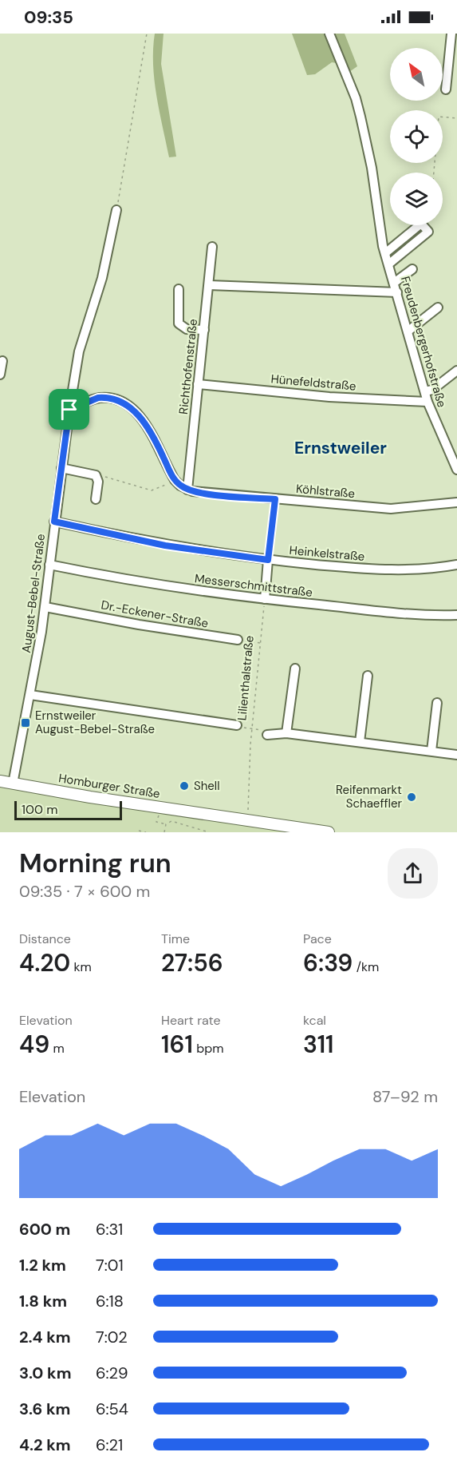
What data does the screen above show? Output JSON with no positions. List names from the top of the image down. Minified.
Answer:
{"streets":{"main road":["Homburger Straße"],"street":["Freudenbergerhofstraße","Richthofenstraße","Hünefeldstraße","Köhlstraße","Heinkelstraße","Messerschmittstraße","August-Bebel-Straße","Dr.-Eckener-Straße"],"path":["Lilienthalstraße"]},"crossings":[["Freudenbergerhofstraße","Hünefeldstraße"],["Richthofenstraße","Hünefeldstraße"],["Richthofenstraße","Köhlstraße"],["Heinkelstraße","August-Bebel-Straße"],["Messerschmittstraße","August-Bebel-Straße"],["Messerschmittstraße","Lilienthalstraße"],["August-Bebel-Straße","Dr.-Eckener-Straße"],["August-Bebel-Straße","Homburger Straße"],["Lilienthalstraße","Homburger Straße"]],"districts":["Ernstweiler"],"places":{"transit":["Ernstweiler August-Bebel-Straße"],"other":["Shell","Reifenmarkt Schaeffler"]},"scale_bar":"100 m","north":"top left","page":{"status":"09:35","scale":"100 m","heading":["Morning run","09:35 · 7 × 600 m"],"stats":[["Distance","4.20 km"],["Time","27:56"],["Pace","6:39 /km"],["Elevation","49 m"],["Heart rate","161 bpm"],["kcal","311"]],"chart":["Elevation","87–92 m"],"list":[{"name":"600 m","note":"6:31"},{"name":"1.2 km","note":"7:01"},{"name":"1.8 km","note":"6:18"},{"name":"2.4 km","note":"7:02"},{"name":"3.0 km","note":"6:29"},{"name":"3.6 km","note":"6:54"},{"name":"4.2 km","note":"6:21"}]}}
